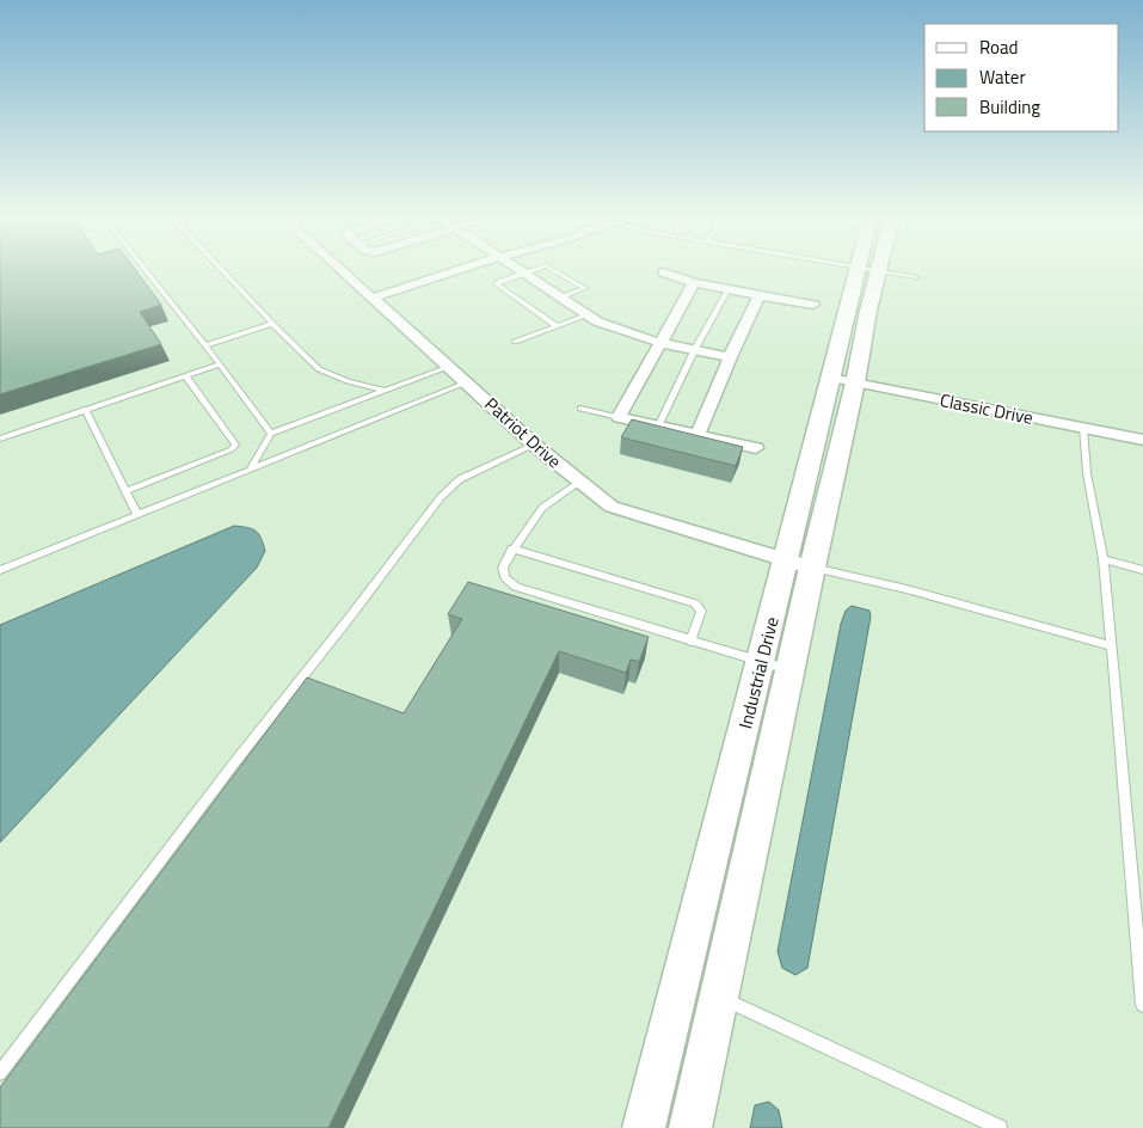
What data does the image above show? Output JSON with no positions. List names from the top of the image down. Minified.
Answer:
{"streets":{"street":["Classic Drive","Patriot Drive","Industrial Drive"]},"crossings":[["Classic Drive","Industrial Drive"],["Patriot Drive","Industrial Drive"]],"legend":["Road","Water","Building"]}
